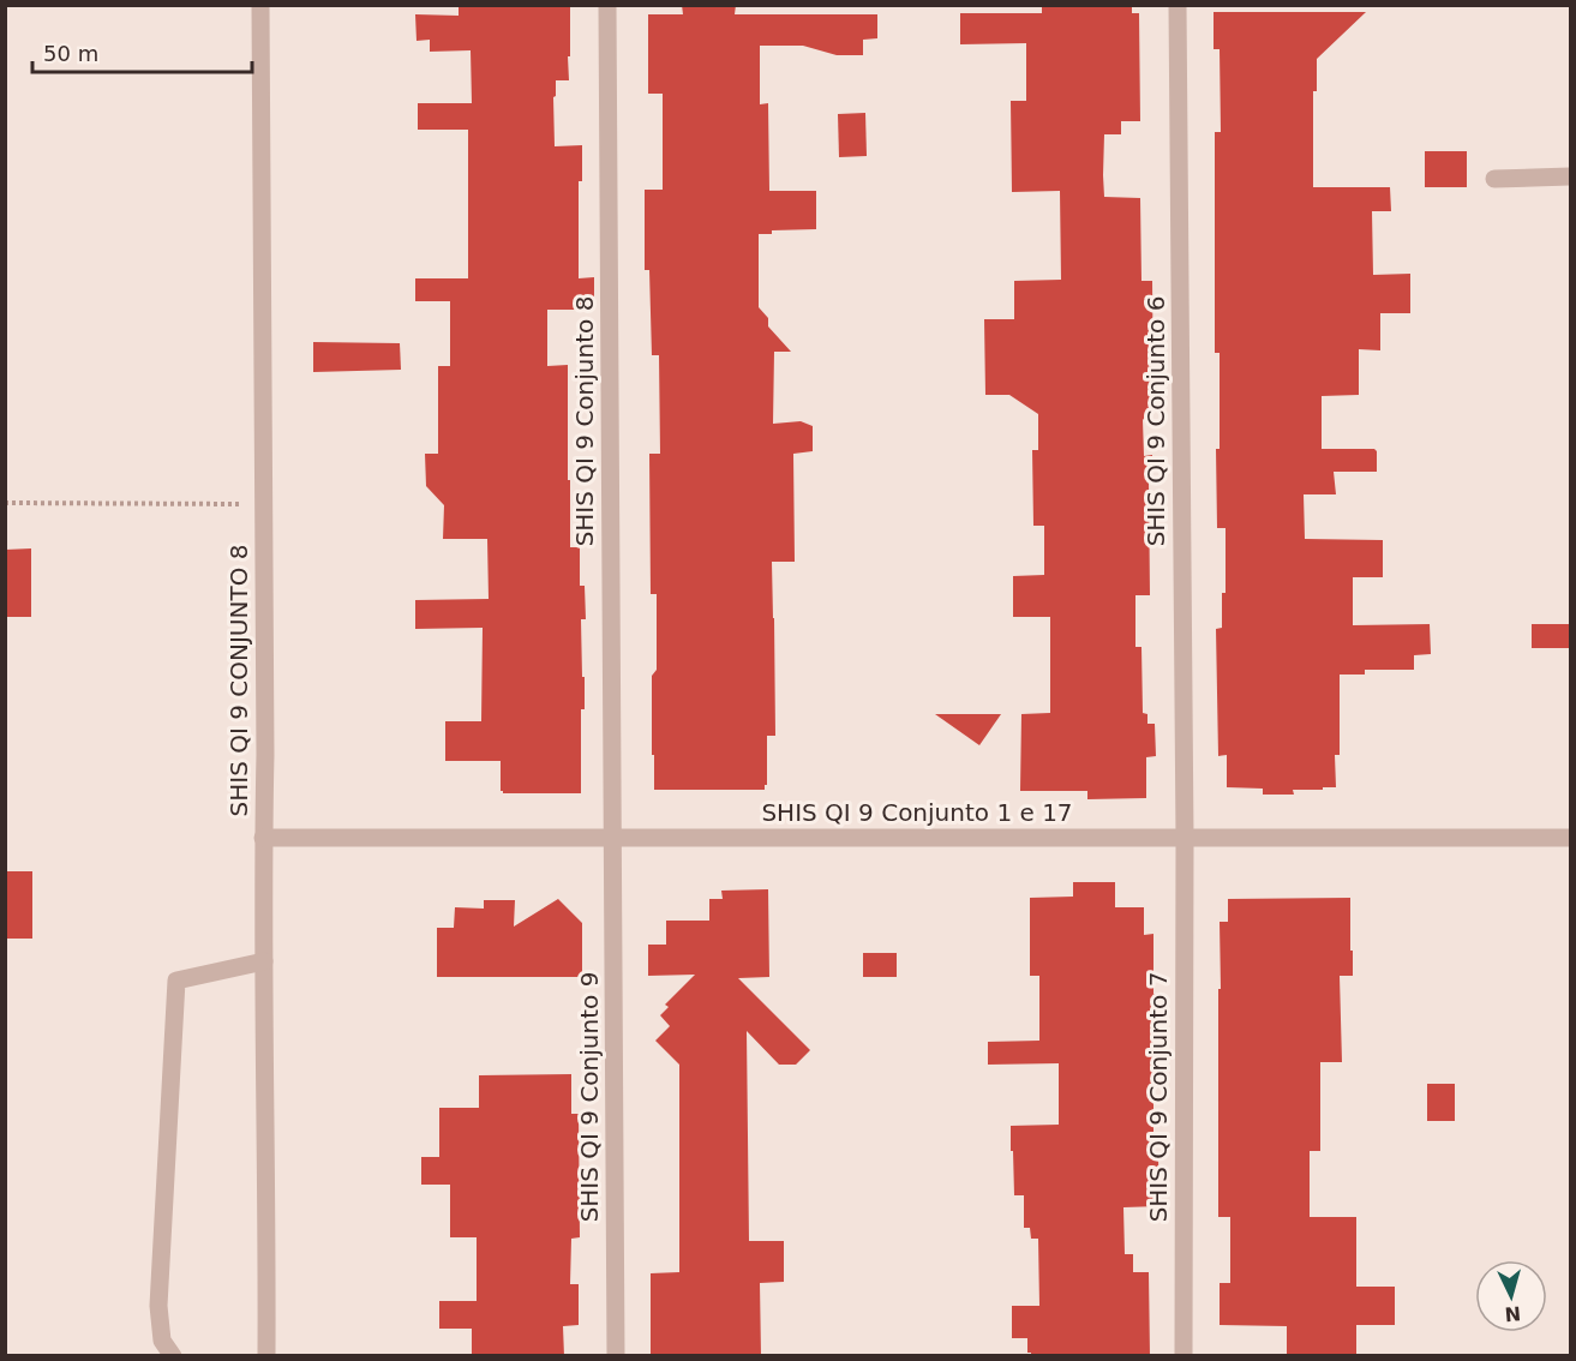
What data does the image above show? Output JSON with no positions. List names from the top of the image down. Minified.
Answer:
{"streets":{"street":["SHIS QI 9 Conjunto 8","SHIS QI 9 Conjunto 6","SHIS QI 9 CONJUNTO 8","SHIS QI 9 Conjunto 1 e 17","SHIS QI 9 Conjunto 9","SHIS QI 9 Conjunto 7"]},"crossings":[["SHIS QI 9 Conjunto 8","SHIS QI 9 Conjunto 1 e 17"],["SHIS QI 9 Conjunto 8","SHIS QI 9 Conjunto 9"],["SHIS QI 9 Conjunto 6","SHIS QI 9 Conjunto 1 e 17"],["SHIS QI 9 Conjunto 6","SHIS QI 9 Conjunto 7"],["SHIS QI 9 CONJUNTO 8","SHIS QI 9 Conjunto 1 e 17"],["SHIS QI 9 Conjunto 1 e 17","SHIS QI 9 Conjunto 9"],["SHIS QI 9 Conjunto 1 e 17","SHIS QI 9 Conjunto 7"]],"scale_bar":"50 m","north":"bottom"}
